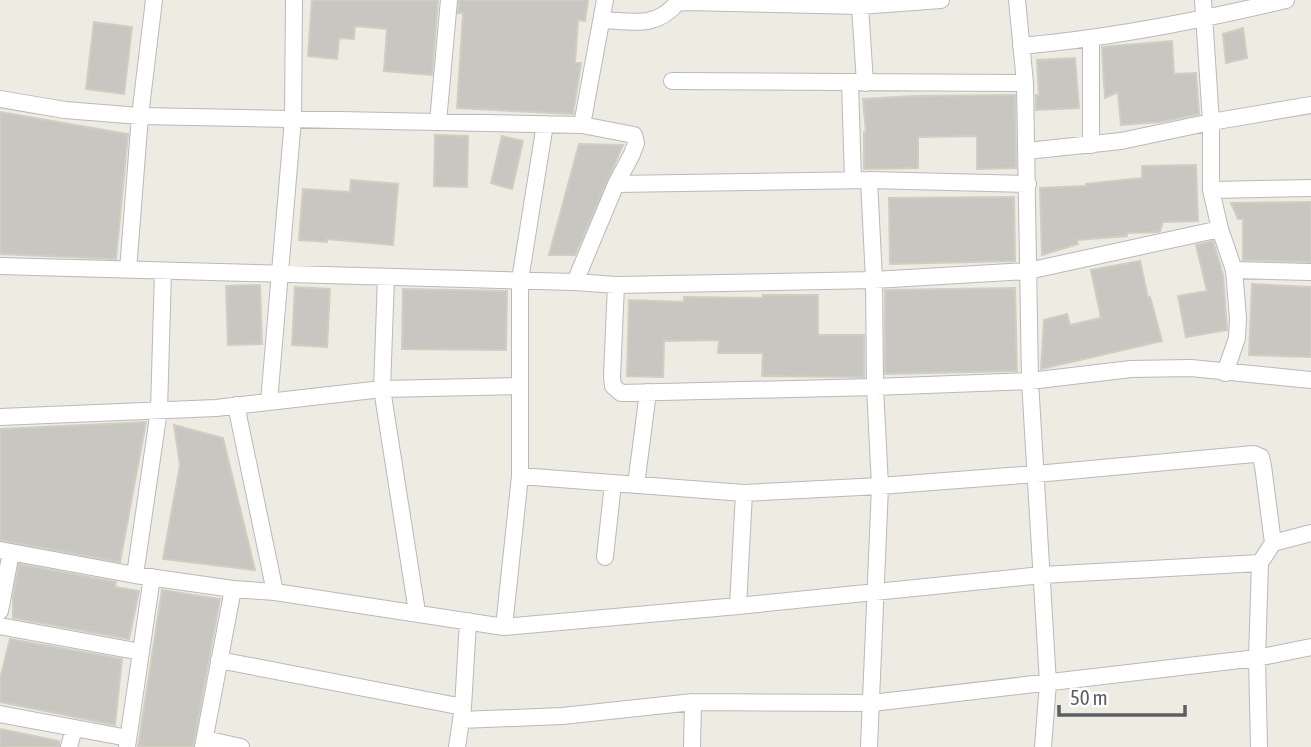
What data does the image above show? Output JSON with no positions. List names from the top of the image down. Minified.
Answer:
{"scale_bar":"50 m"}
